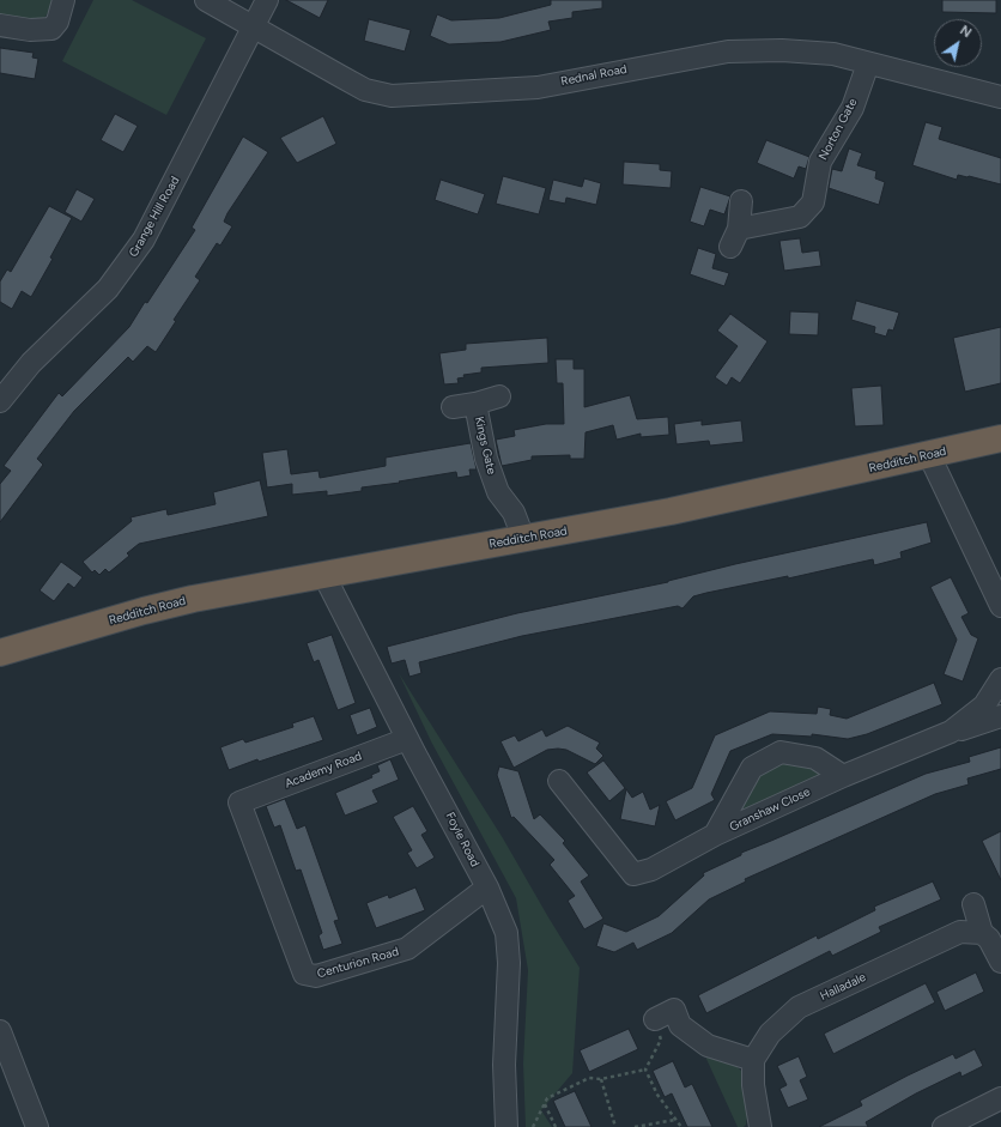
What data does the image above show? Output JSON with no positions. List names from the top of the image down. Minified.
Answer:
{"streets":{"highway":["Redditch Road"],"street":["Rednal Road","Norton Gate","Grange Hill Road","Kings Gate","Academy Road","Granshaw Close","Foyle Road","Centurion Road","Halladale"]},"crossings":[["Rednal Road","Norton Gate"],["Rednal Road","Grange Hill Road"],["Kings Gate","Redditch Road"],["Redditch Road","Foyle Road"],["Academy Road","Foyle Road"],["Academy Road","Centurion Road"],["Foyle Road","Centurion Road"]],"north":"top right"}
